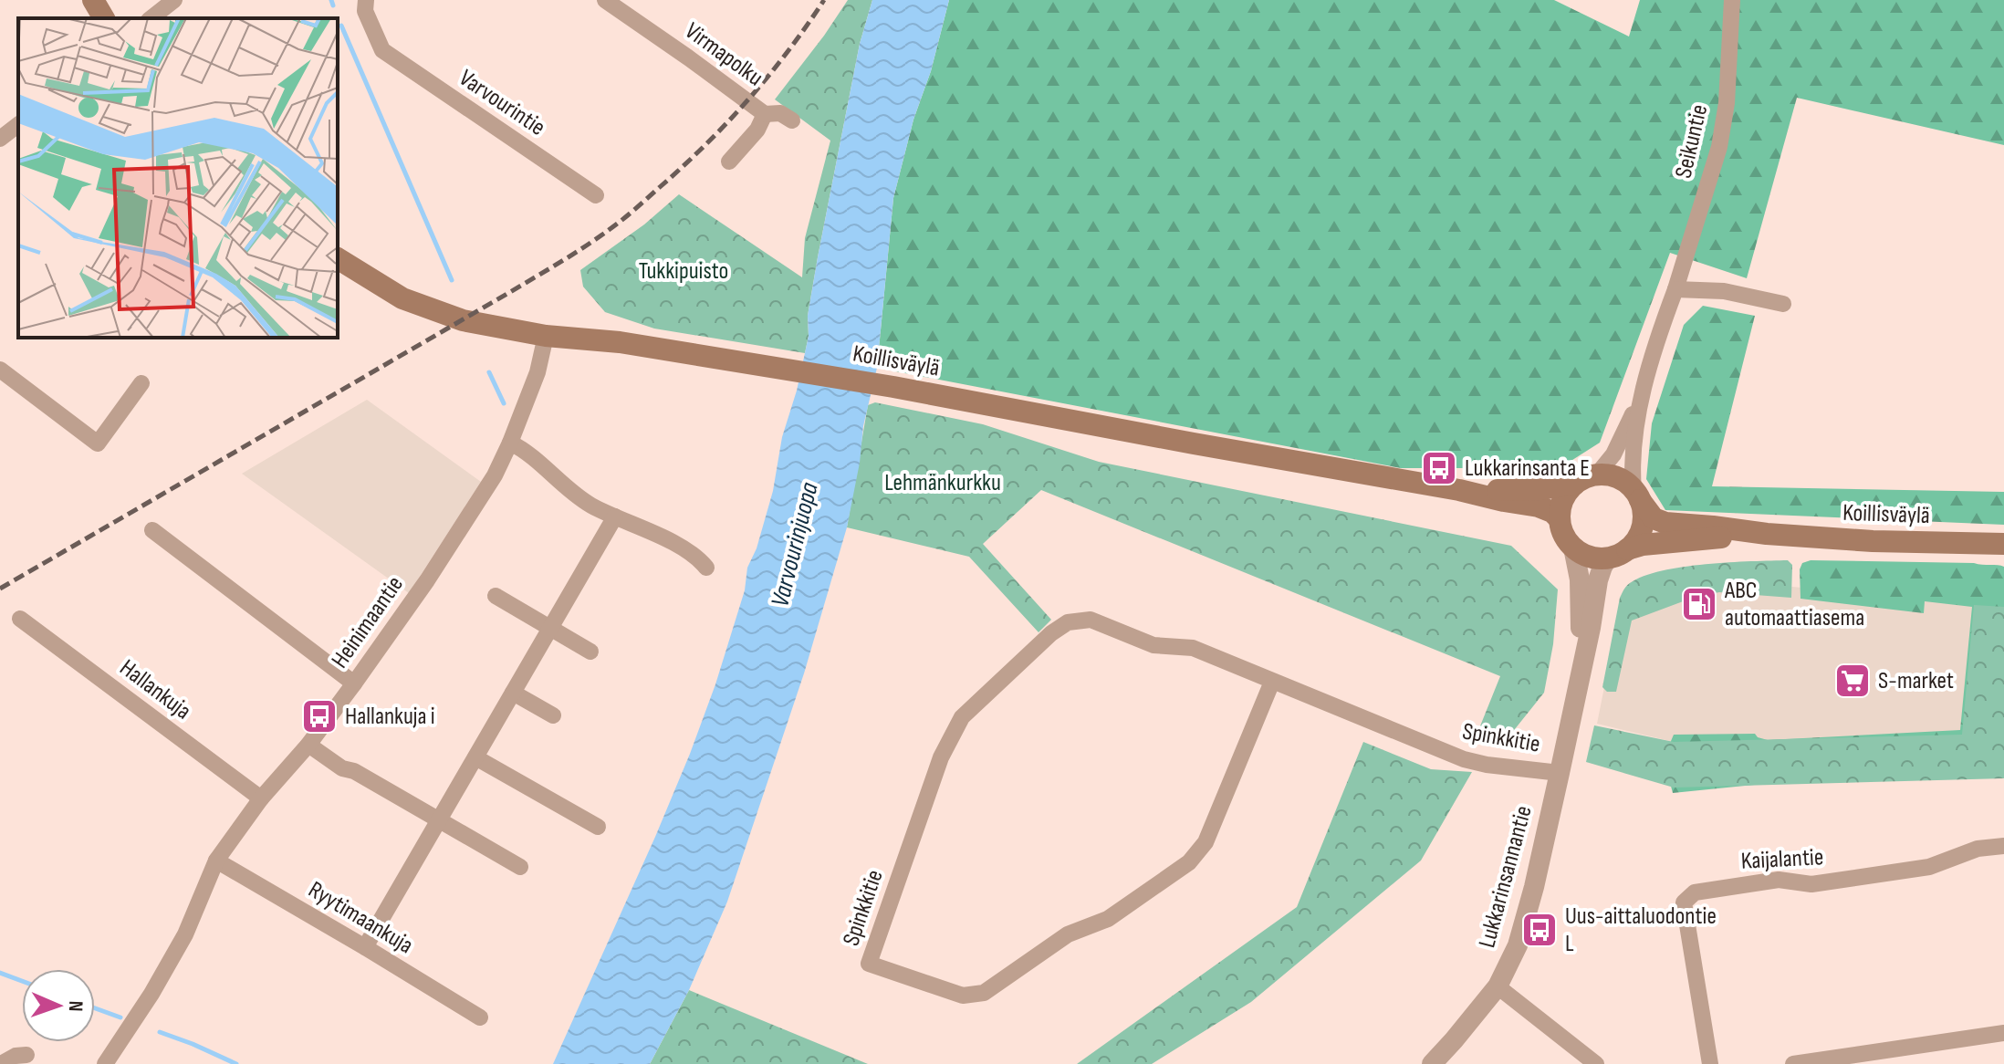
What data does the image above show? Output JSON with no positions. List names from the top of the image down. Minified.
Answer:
{"streets":{"main road":["Koillisväylä"],"street":["Virmapolku","Varvourintie","Seikuntie","Heinimaantie","Hallankuja","Spinkkitie","Kaijalantie","Lukkarinsannantie","Ryytimaankuja"]},"crossings":[["Seikuntie","Koillisväylä"],["Seikuntie","Lukkarinsannantie"],["Koillisväylä","Heinimaantie"],["Koillisväylä","Lukkarinsannantie"],["Heinimaantie","Hallankuja"],["Heinimaantie","Ryytimaankuja"],["Spinkkitie","Lukkarinsannantie"]],"water":["Varvourinjuopa"],"parks":["Tukkipuisto","Lehmänkurkku"],"places":{"bus stop":["Lukkarinsanta E","Hallankuja i","Uus-aittaluodontie L"],"fuel station":["ABC automaattiasema"],"supermarket":["S-market"]},"north":"right"}
